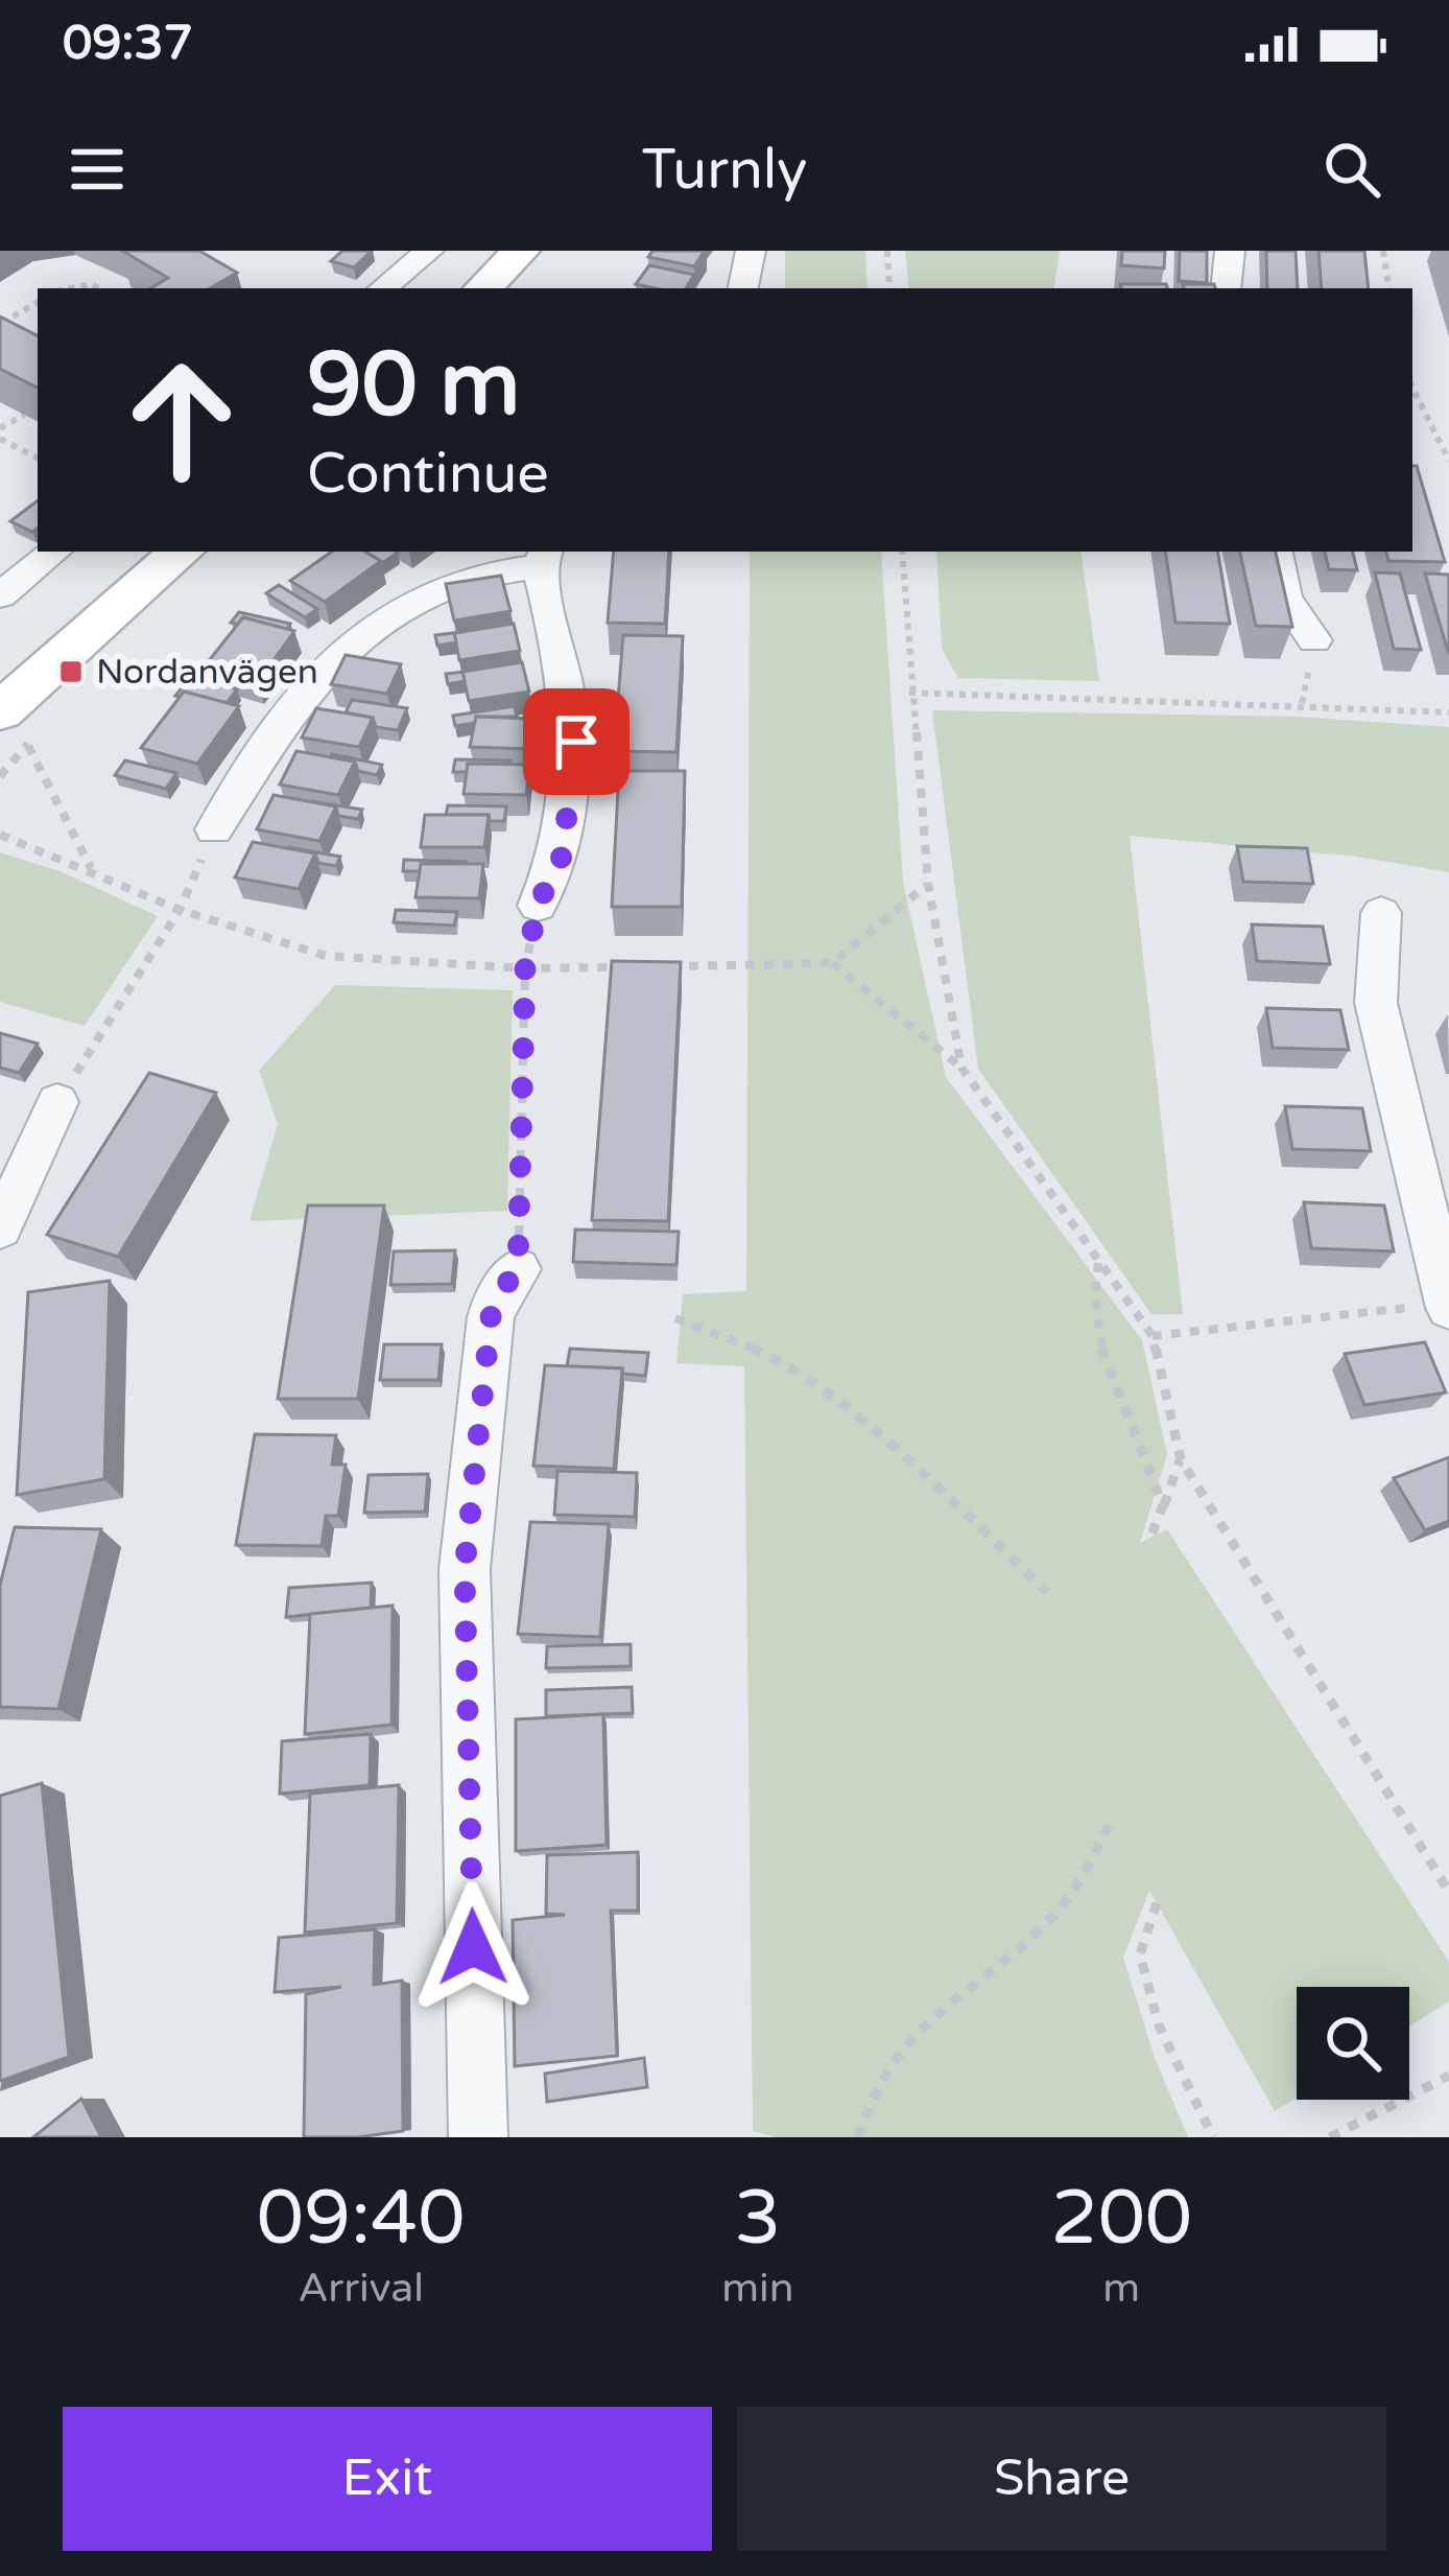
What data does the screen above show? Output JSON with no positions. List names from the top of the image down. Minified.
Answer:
{"places":{"transit":["Nordanvägen"]},"page":{"status":"09:37","header":"Turnly","turn":["90 m","Continue"],"eta":["09:40","Arrival","3","min","200","m"],"buttons":["Exit","Share"]}}
